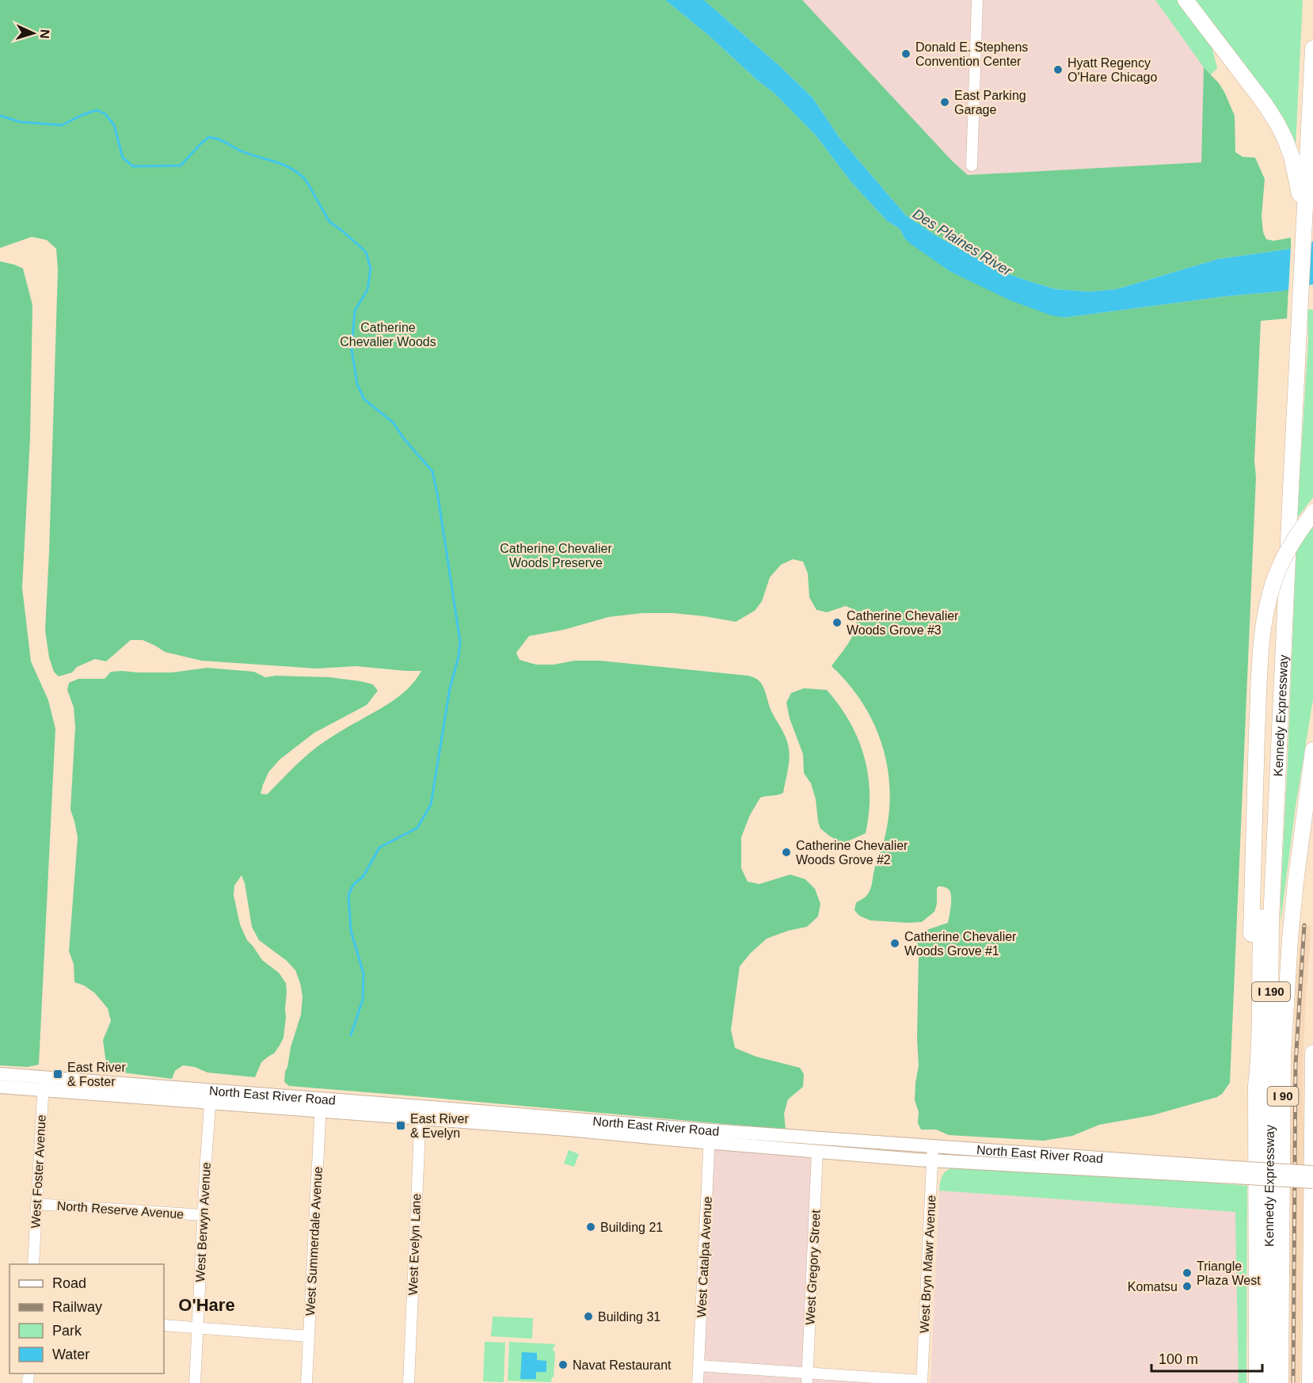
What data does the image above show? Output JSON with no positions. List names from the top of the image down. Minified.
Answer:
{"streets":{"highway":["Kennedy Expressway","I 190","I 90"],"main road":["North East River Road"],"street":["West Foster Avenue","North Reserve Avenue","West Berwyn Avenue","West Summerdale Avenue","West Evelyn Lane","West Catalpa Avenue","West Bryn Mawr Avenue","West Gregory Street"]},"crossings":[["North East River Road","West Foster Avenue"],["North East River Road","West Berwyn Avenue"],["North East River Road","West Summerdale Avenue"],["North East River Road","West Evelyn Lane"],["North East River Road","West Catalpa Avenue"],["North East River Road","West Bryn Mawr Avenue"],["North East River Road","West Gregory Street"],["West Foster Avenue","North Reserve Avenue"],["North Reserve Avenue","West Berwyn Avenue"]],"districts":["O'Hare"],"water":["Des Plaines River"],"parks":["Catherine Chevalier Woods","Catherine Chevalier Woods Preserve"],"places":{"other":["Donald E. Stephens Convention Center","Hyatt Regency O'Hare Chicago","East Parking Garage","Catherine Chevalier Woods Grove #3","Catherine Chevalier Woods Grove #2","Catherine Chevalier Woods Grove #1","Building 21","Triangle Plaza West","Komatsu","Building 31","Navat Restaurant"],"transit":["East River & Foster","East River & Evelyn"]},"legend":["Road","Railway","Park","Water"],"scale_bar":"100 m","north":"right"}
